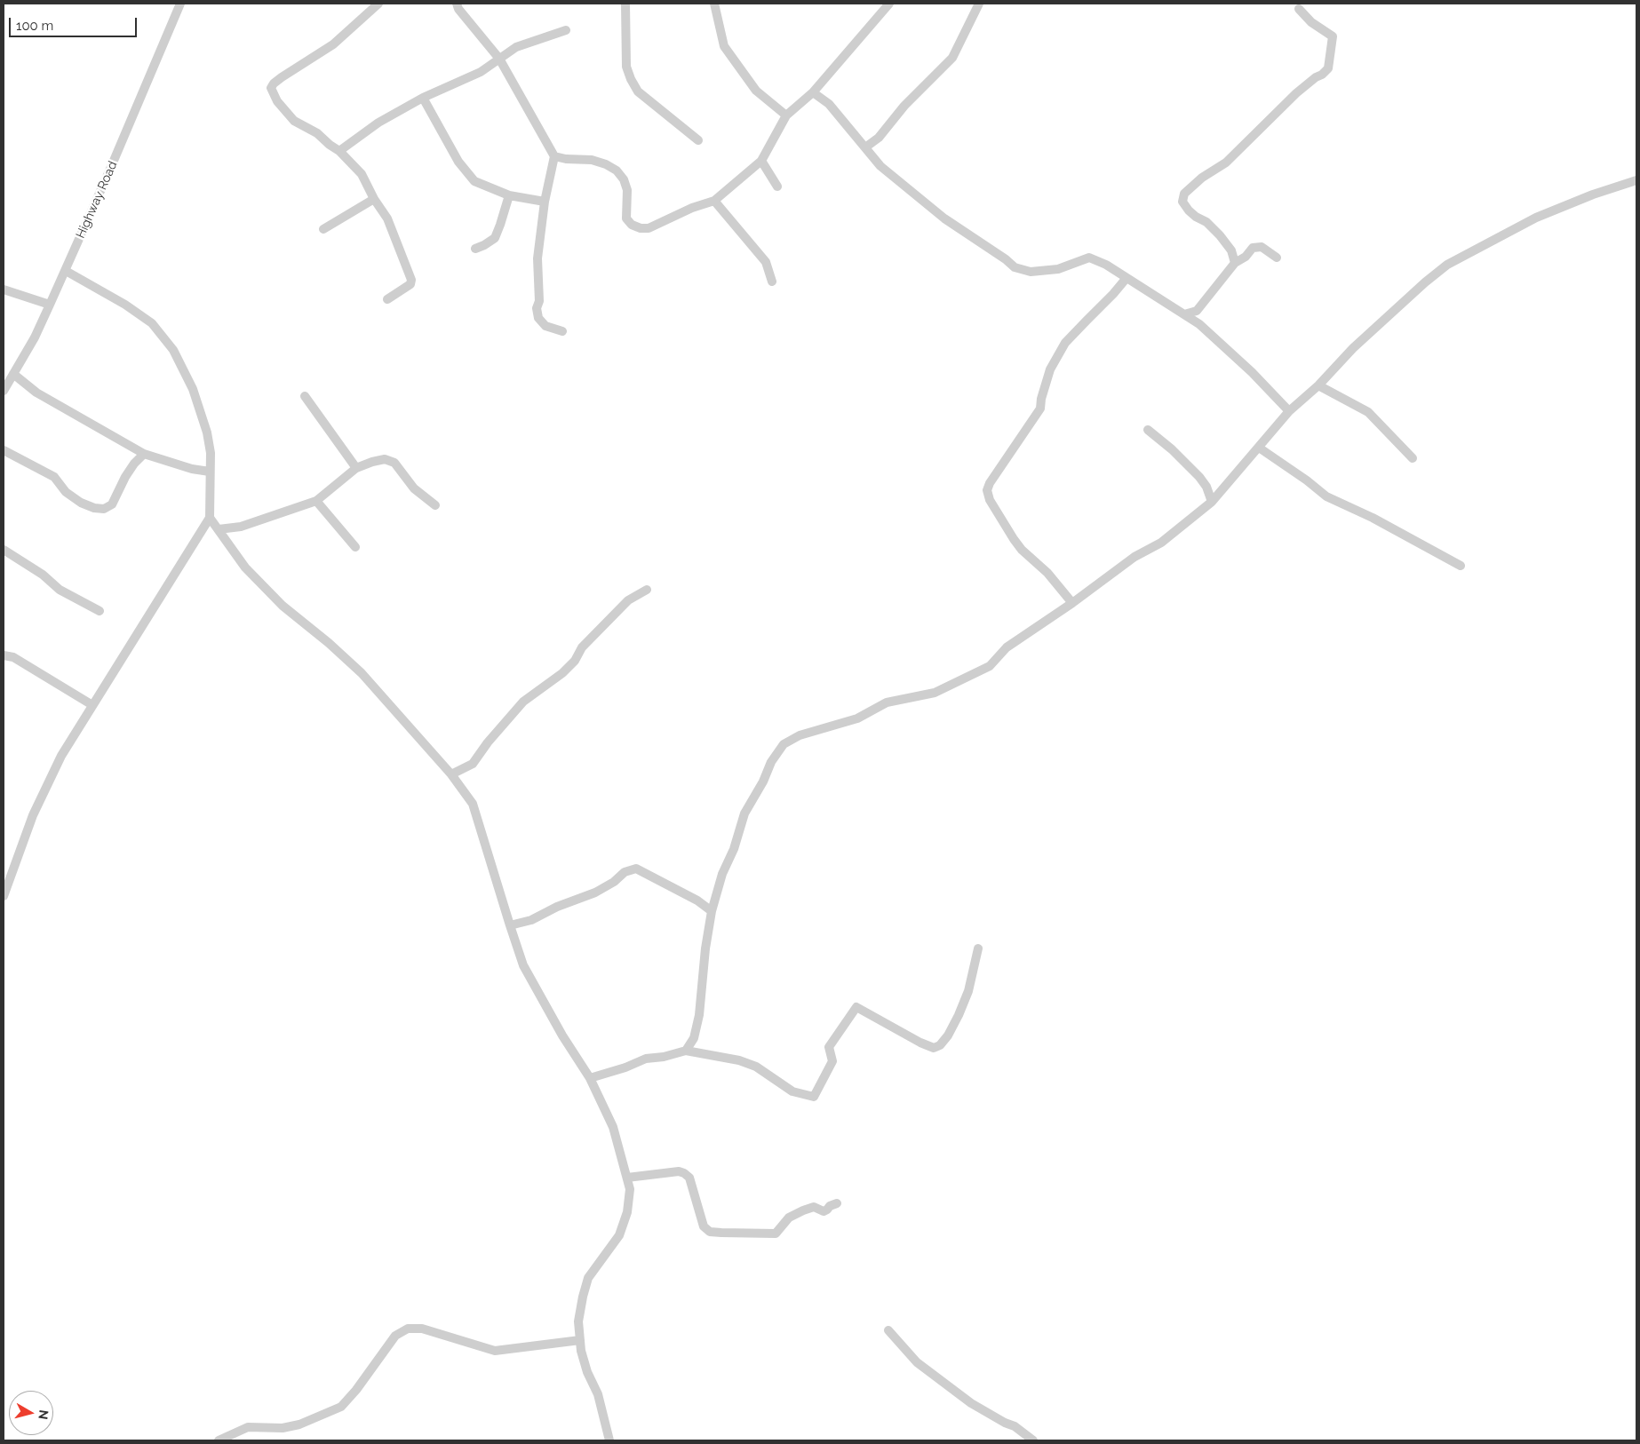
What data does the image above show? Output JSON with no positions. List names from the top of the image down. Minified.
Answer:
{"streets":{"street":["Highway Road"]},"scale_bar":"100 m","north":"right"}
